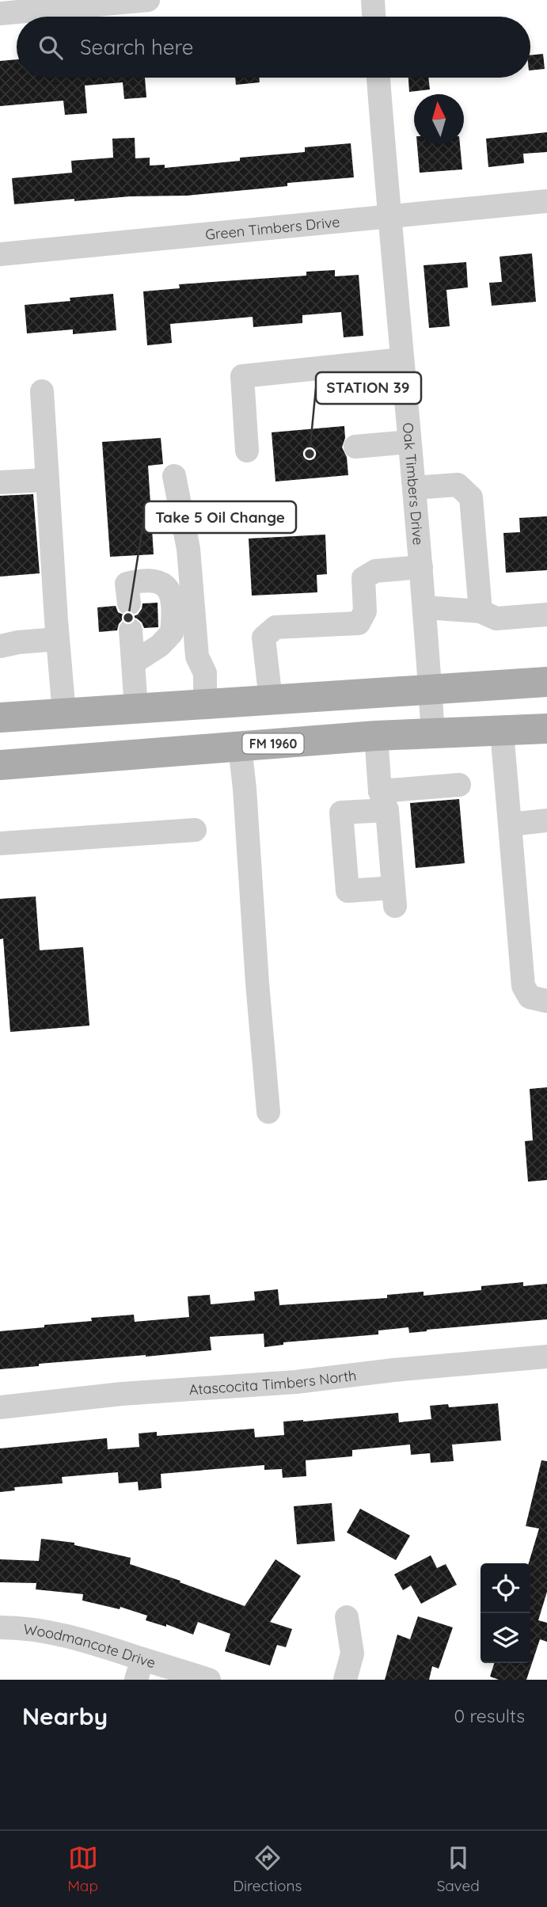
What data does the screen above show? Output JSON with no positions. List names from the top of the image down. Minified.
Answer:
{"streets":{"main road":["FM 1960"],"street":["Green Timbers Drive","Oak Timbers Drive","Atascocita Timbers North","Woodmancote Drive"]},"crossings":[["Green Timbers Drive","Oak Timbers Drive"],["Oak Timbers Drive","FM 1960"]],"places":["STATION 39","Take 5 Oil Change"],"north":"top","page":{"search":"Search here","heading":["Nearby","0 results"],"nav":["Map","Directions","Saved"]}}
